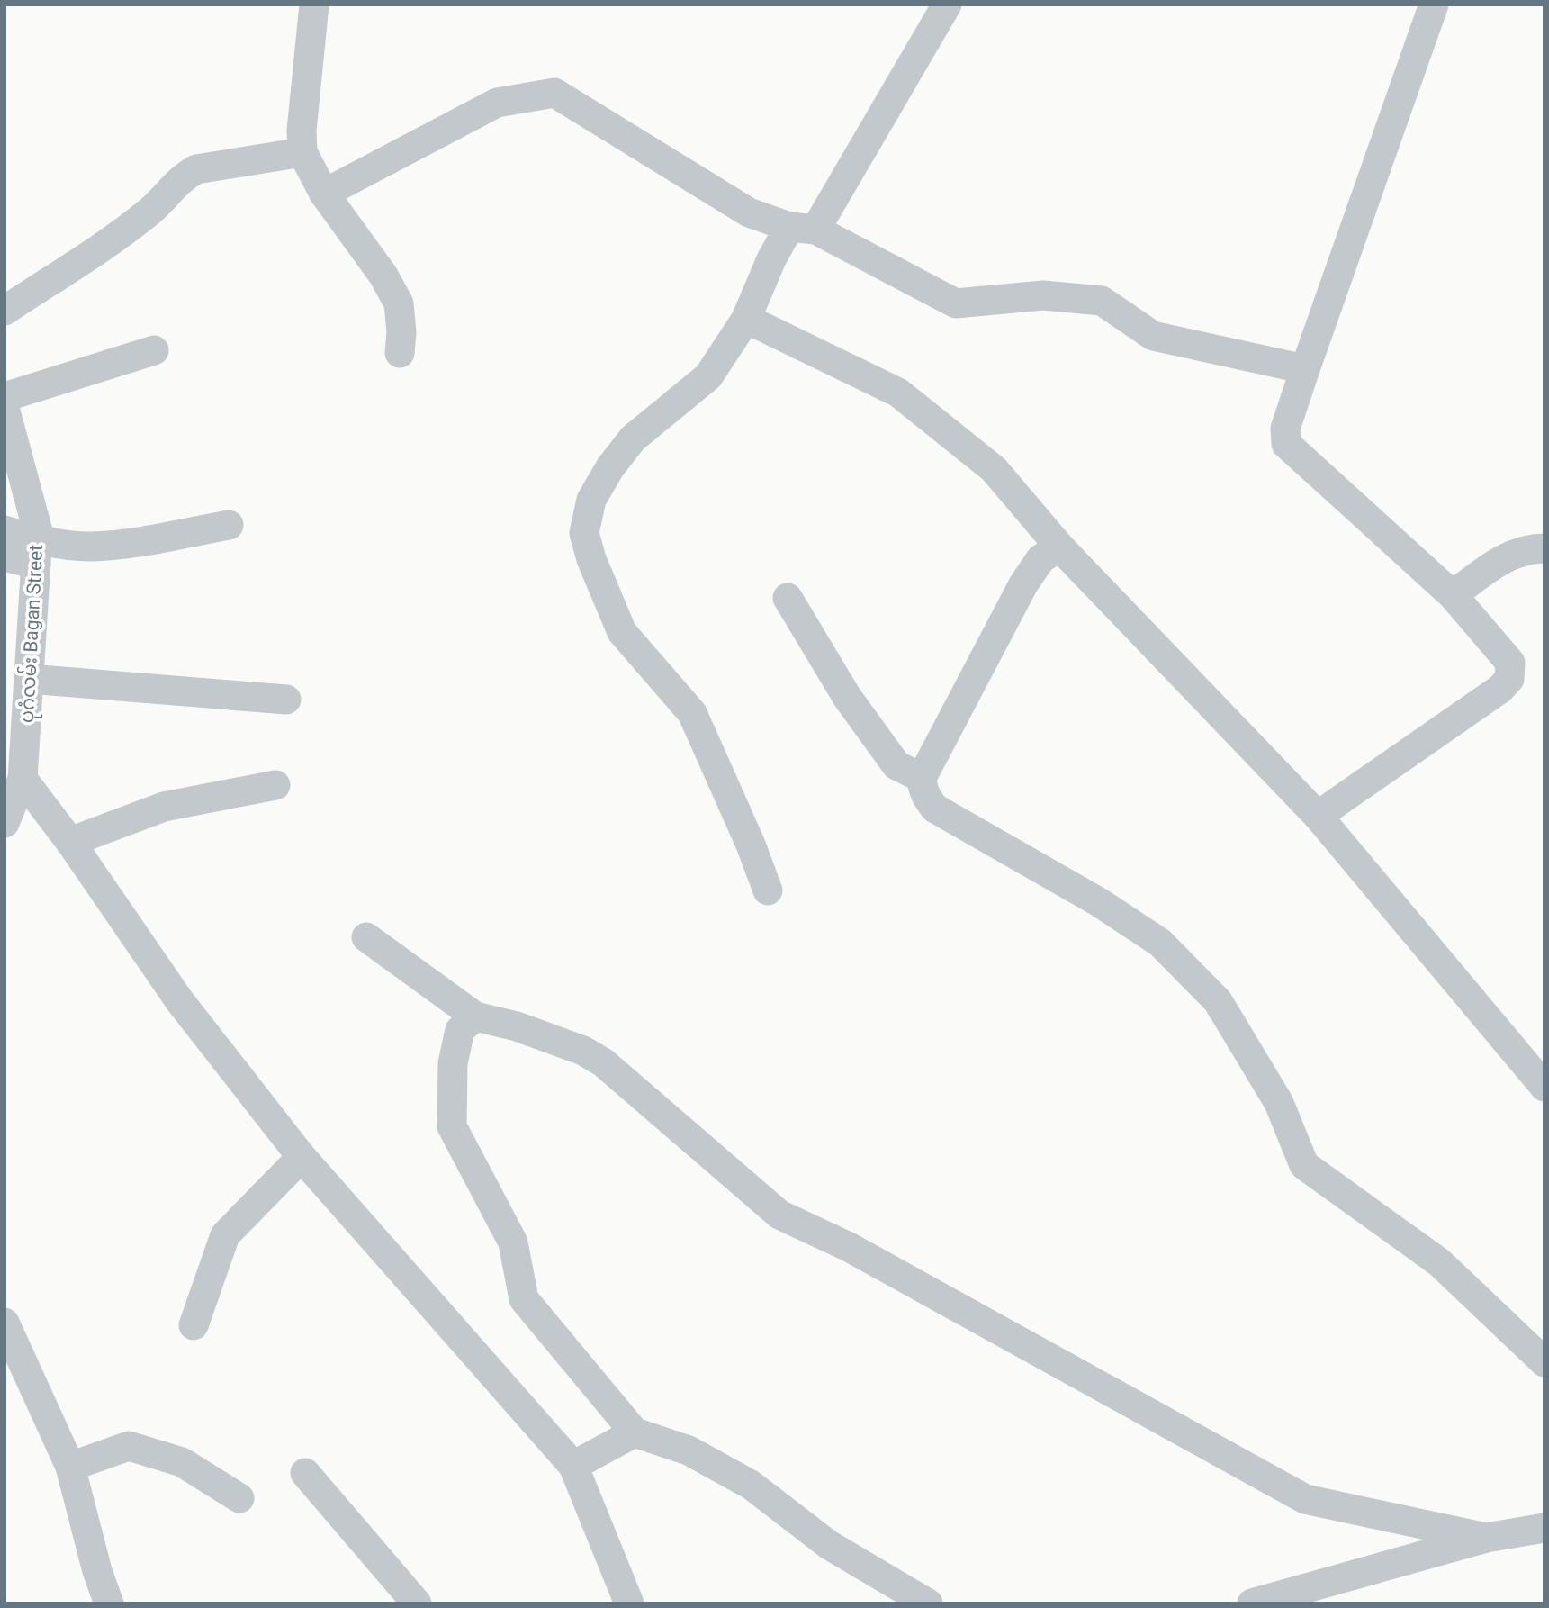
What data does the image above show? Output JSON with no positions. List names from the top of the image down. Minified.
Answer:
{"streets":{"street":["ပုဂံလမ်း Bagan Street"]}}
